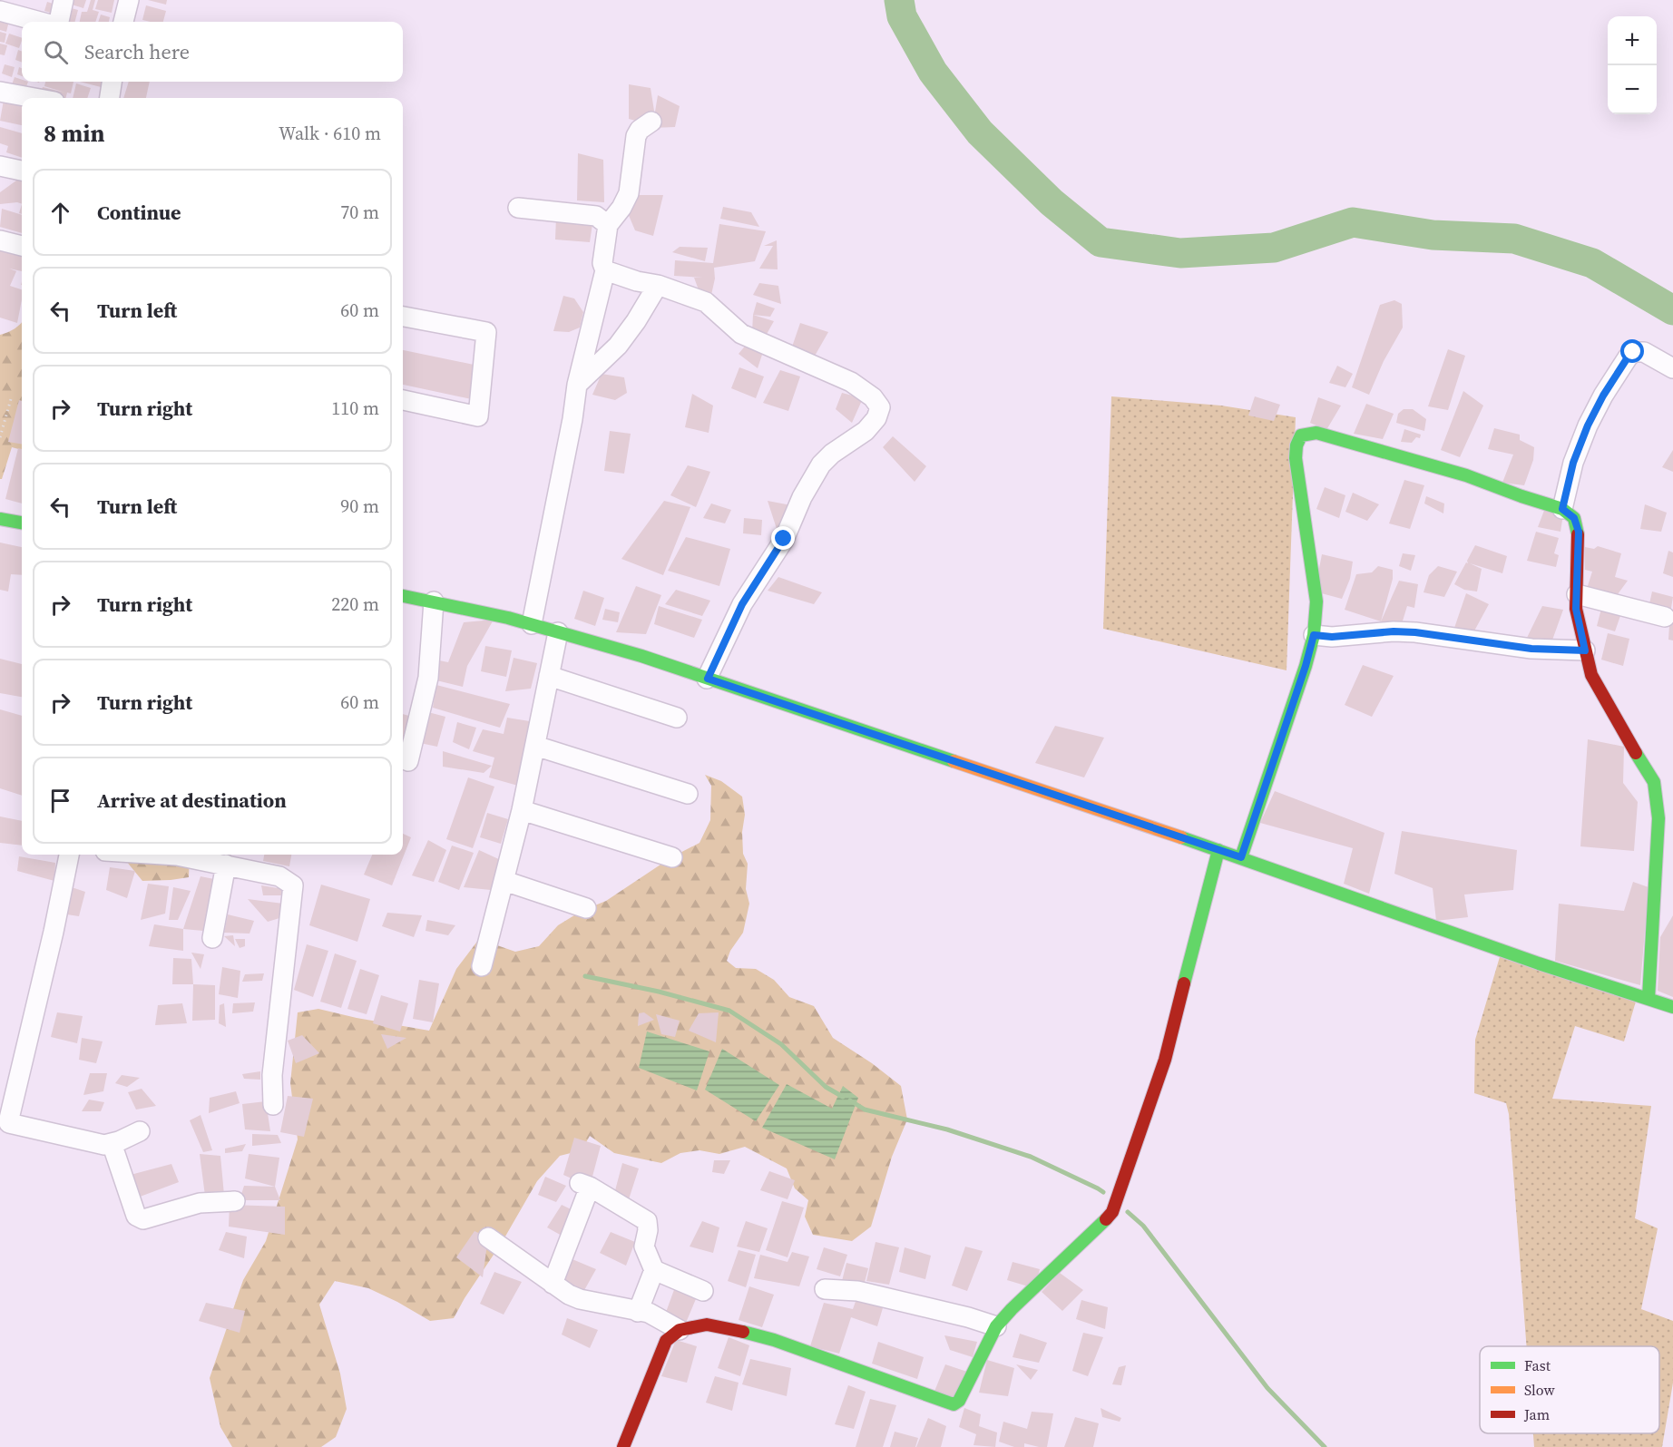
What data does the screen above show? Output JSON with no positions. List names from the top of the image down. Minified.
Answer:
{"legend":["Fast","Slow","Jam"],"page":{"map_buttons":["+","−"],"search":"Search here","heading":["8 min","Walk · 610 m"],"list":[["Continue","70 m"],["Turn left","60 m"],["Turn right","110 m"],["Turn left","90 m"],["Turn right","220 m"],["Turn right","60 m"],"Arrive at destination"]}}
